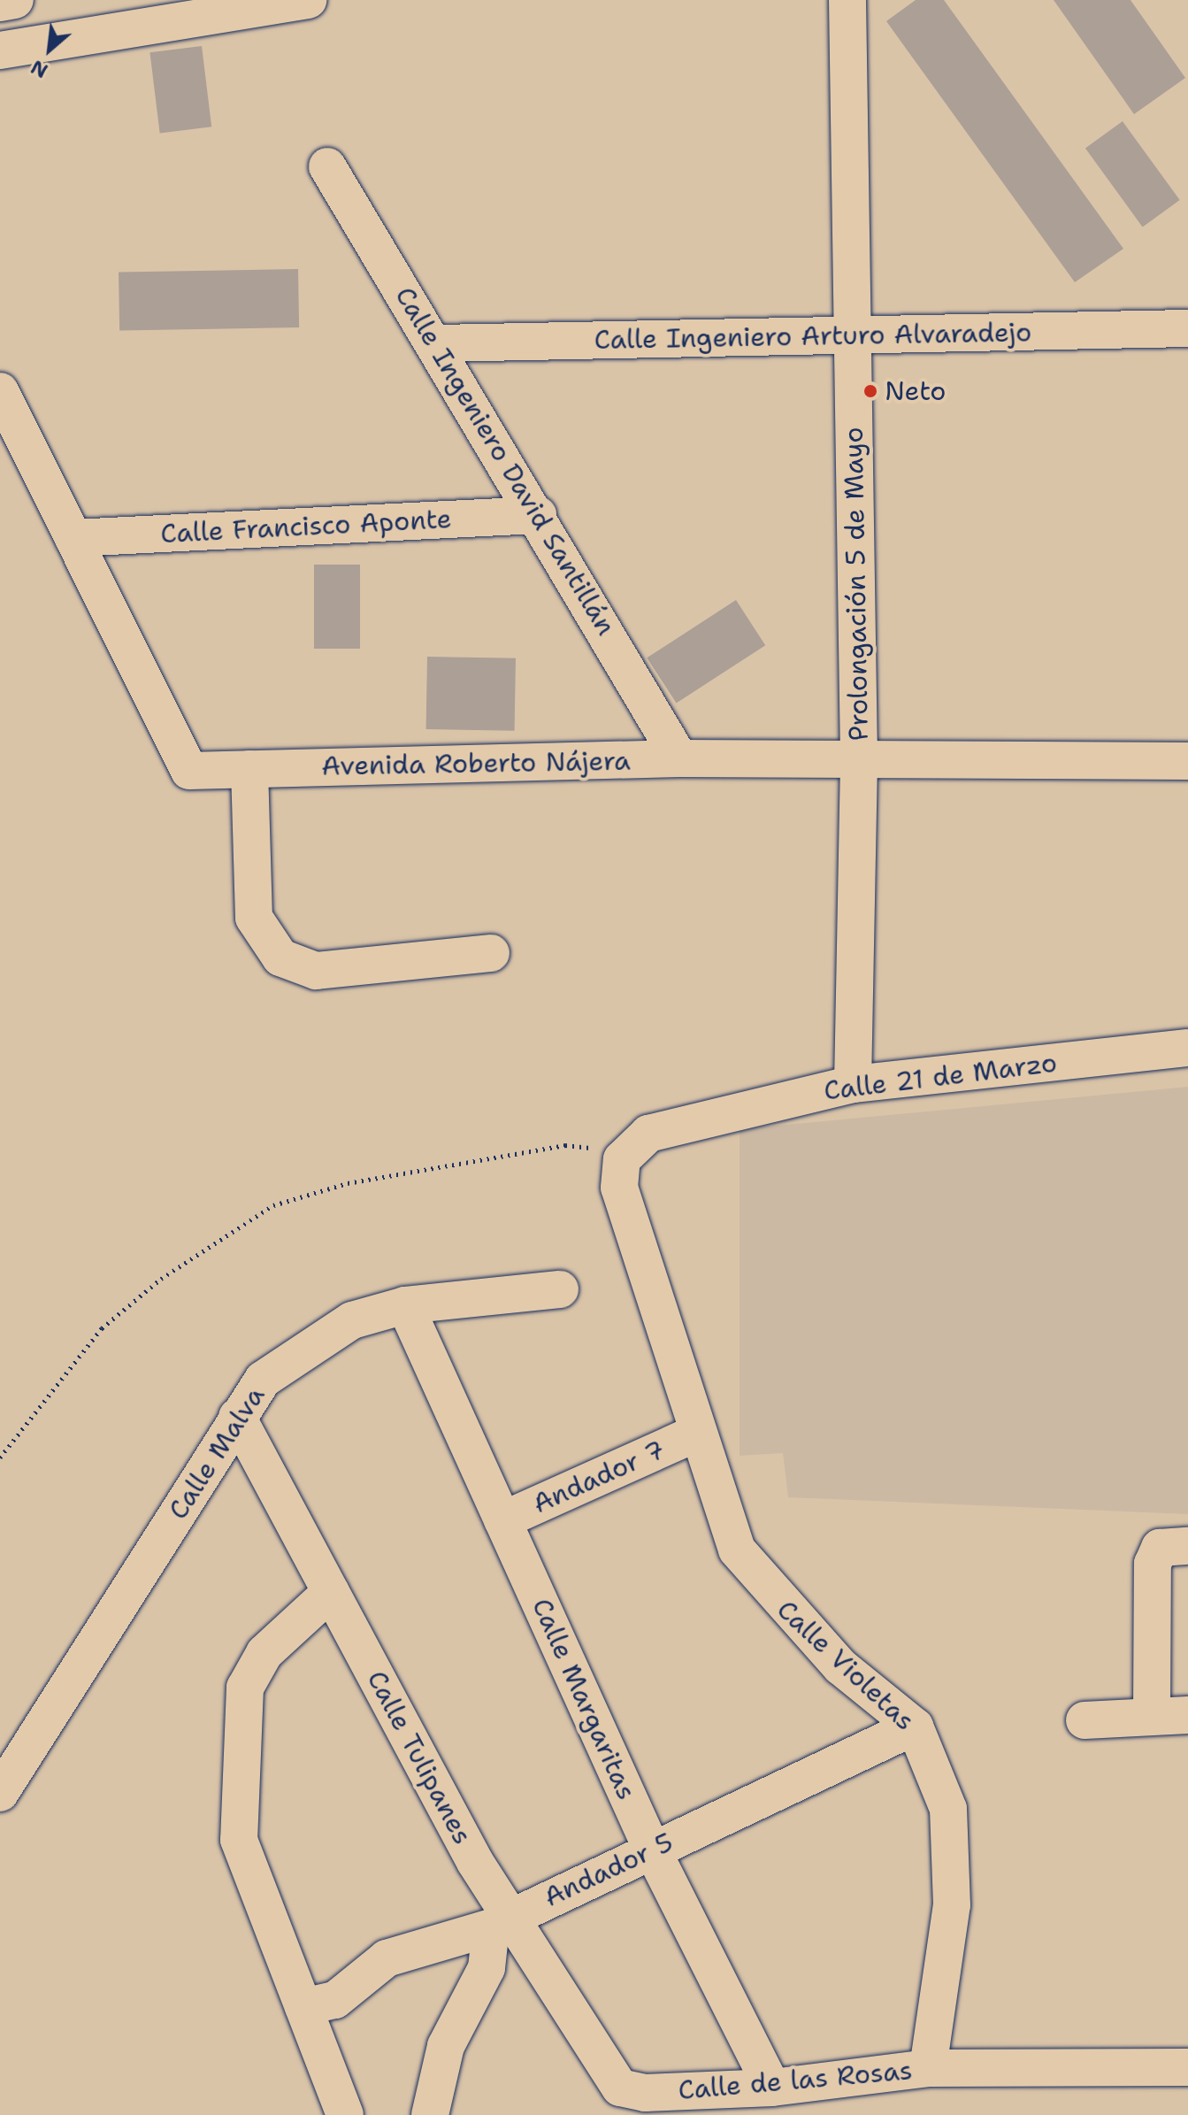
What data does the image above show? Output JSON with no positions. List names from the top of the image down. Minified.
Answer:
{"streets":{"street":["Calle Ingeniero Arturo Alvaradejo","Calle Ingeniero David Santillán","Calle Francisco Aponte","Prolongación 5 de Mayo","Avenida Roberto Nájera","Calle 21 de Marzo","Calle Malva","Andador 7","Calle Violetas","Calle Margaritas","Calle Tulipanes","Andador 5","Calle de las Rosas"]},"crossings":[["Calle Ingeniero Arturo Alvaradejo","Calle Ingeniero David Santillán"],["Calle Ingeniero Arturo Alvaradejo","Prolongación 5 de Mayo"],["Calle Ingeniero David Santillán","Calle Francisco Aponte"],["Calle Ingeniero David Santillán","Avenida Roberto Nájera"],["Calle Francisco Aponte","Avenida Roberto Nájera"],["Prolongación 5 de Mayo","Avenida Roberto Nájera"],["Prolongación 5 de Mayo","Calle 21 de Marzo"],["Calle 21 de Marzo","Calle Violetas"],["Calle Malva","Calle Margaritas"],["Calle Malva","Calle Tulipanes"],["Andador 7","Calle Violetas"],["Andador 7","Calle Margaritas"],["Calle Violetas","Andador 5"],["Calle Violetas","Calle de las Rosas"],["Calle Margaritas","Andador 5"],["Calle Margaritas","Calle de las Rosas"],["Calle Tulipanes","Andador 5"],["Calle Tulipanes","Calle de las Rosas"]],"places":["Neto"],"north":"bottom left"}
